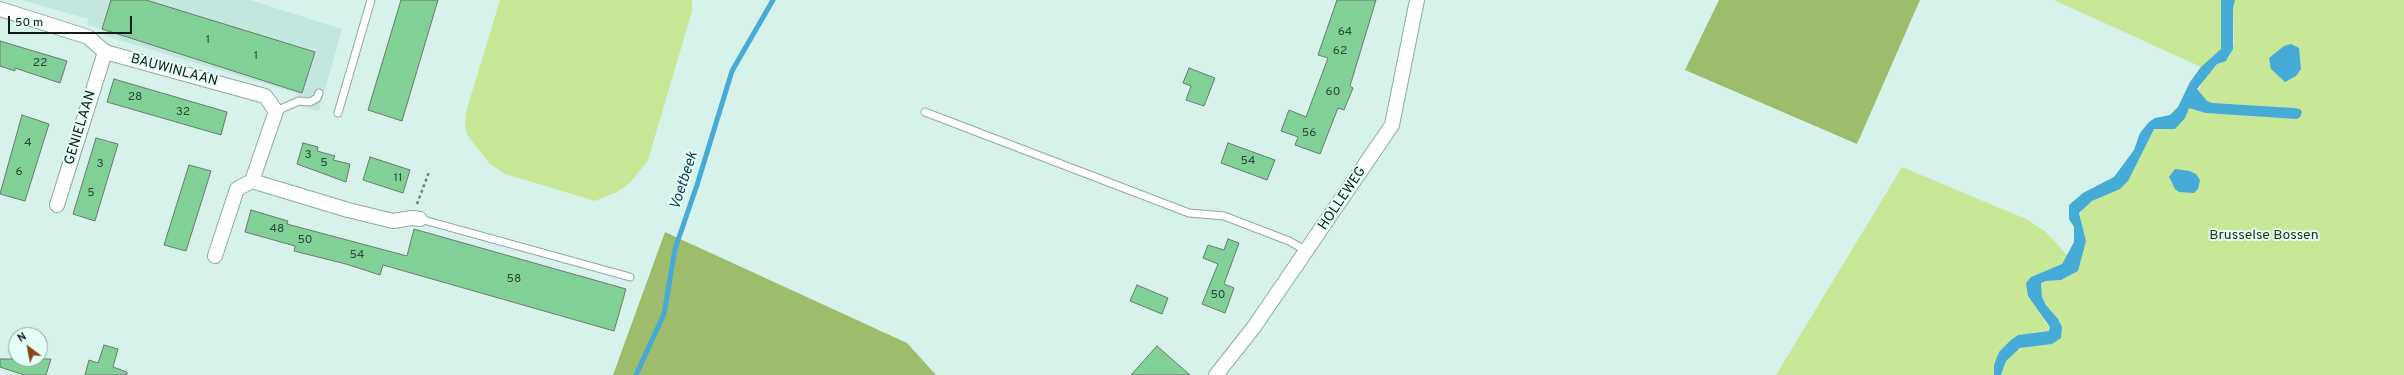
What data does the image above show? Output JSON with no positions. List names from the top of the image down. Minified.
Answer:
{"streets":{"street":["BAUWINLAAN","GENIELAAN","HOLLEWEG"]},"crossings":[["BAUWINLAAN","GENIELAAN"]],"water":["Voetbeek"],"parks":["Brusselse Bossen"],"house_numbers":["64","1","62","1","22","60","28","32","56","4","3","54","5","3","6","11","5","48","50","54","58","50"],"scale_bar":"50 m","north":"top left"}
